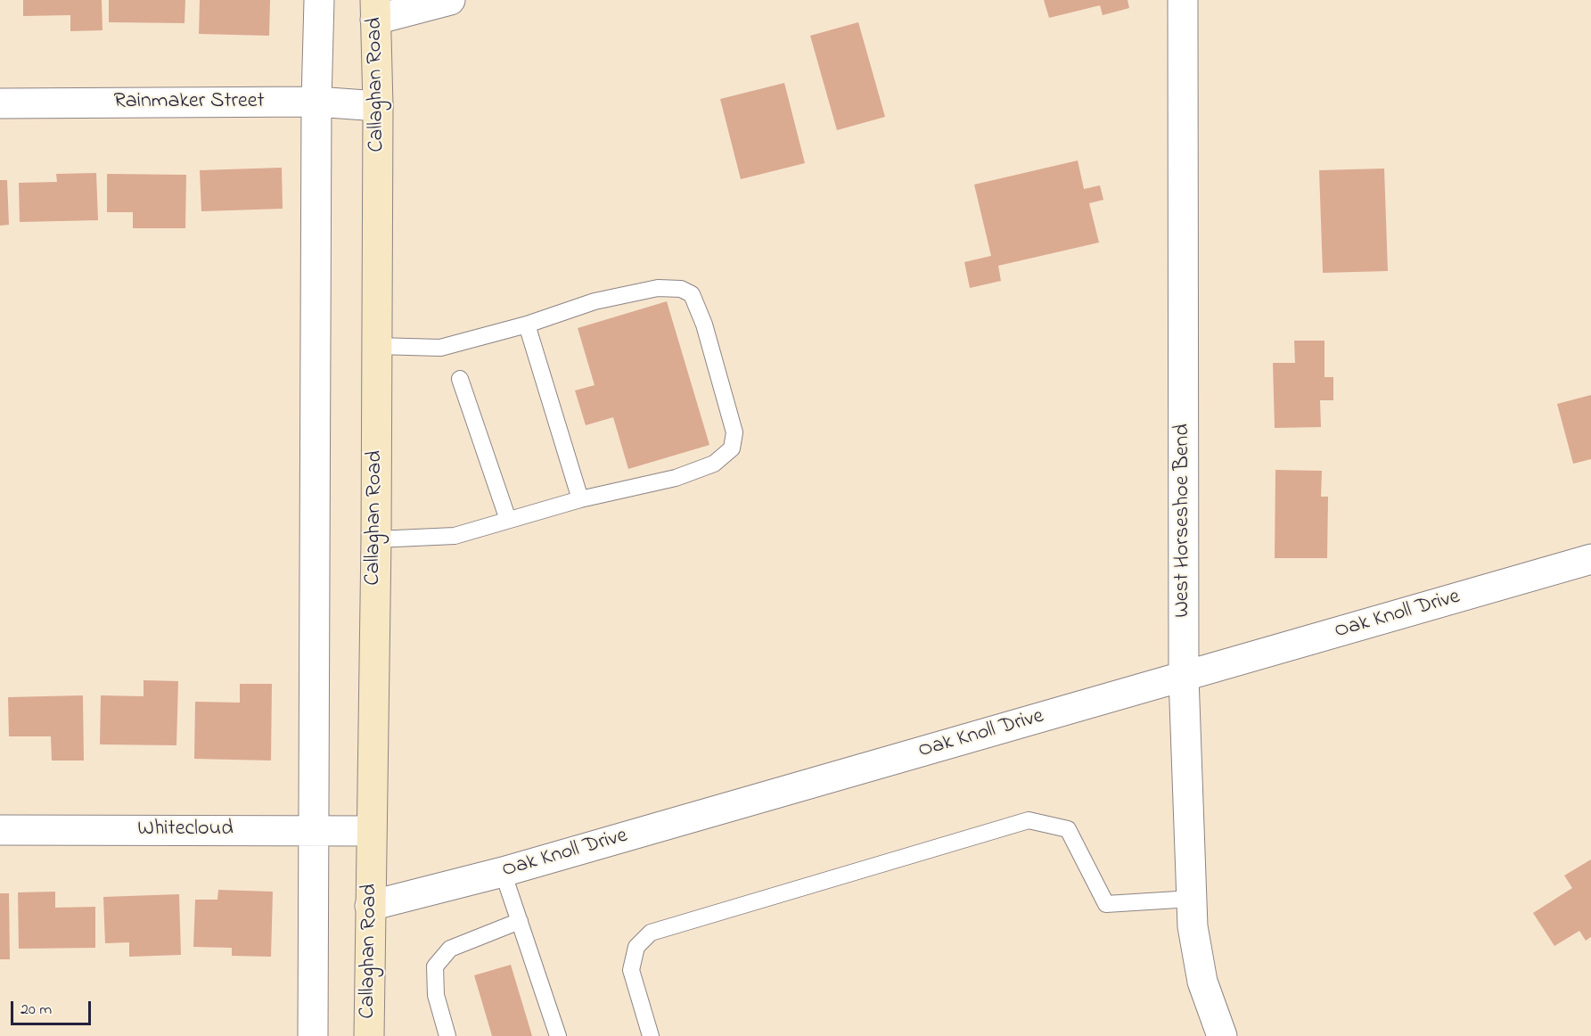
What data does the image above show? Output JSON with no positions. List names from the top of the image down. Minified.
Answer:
{"streets":{"main road":["Callaghan Road"],"street":["Rainmaker Street","West Horseshoe Bend","Oak Knoll Drive","Whitecloud"]},"crossings":[["Callaghan Road","Rainmaker Street"],["Callaghan Road","Oak Knoll Drive"],["Callaghan Road","Whitecloud"],["West Horseshoe Bend","Oak Knoll Drive"]],"scale_bar":"20 m"}
